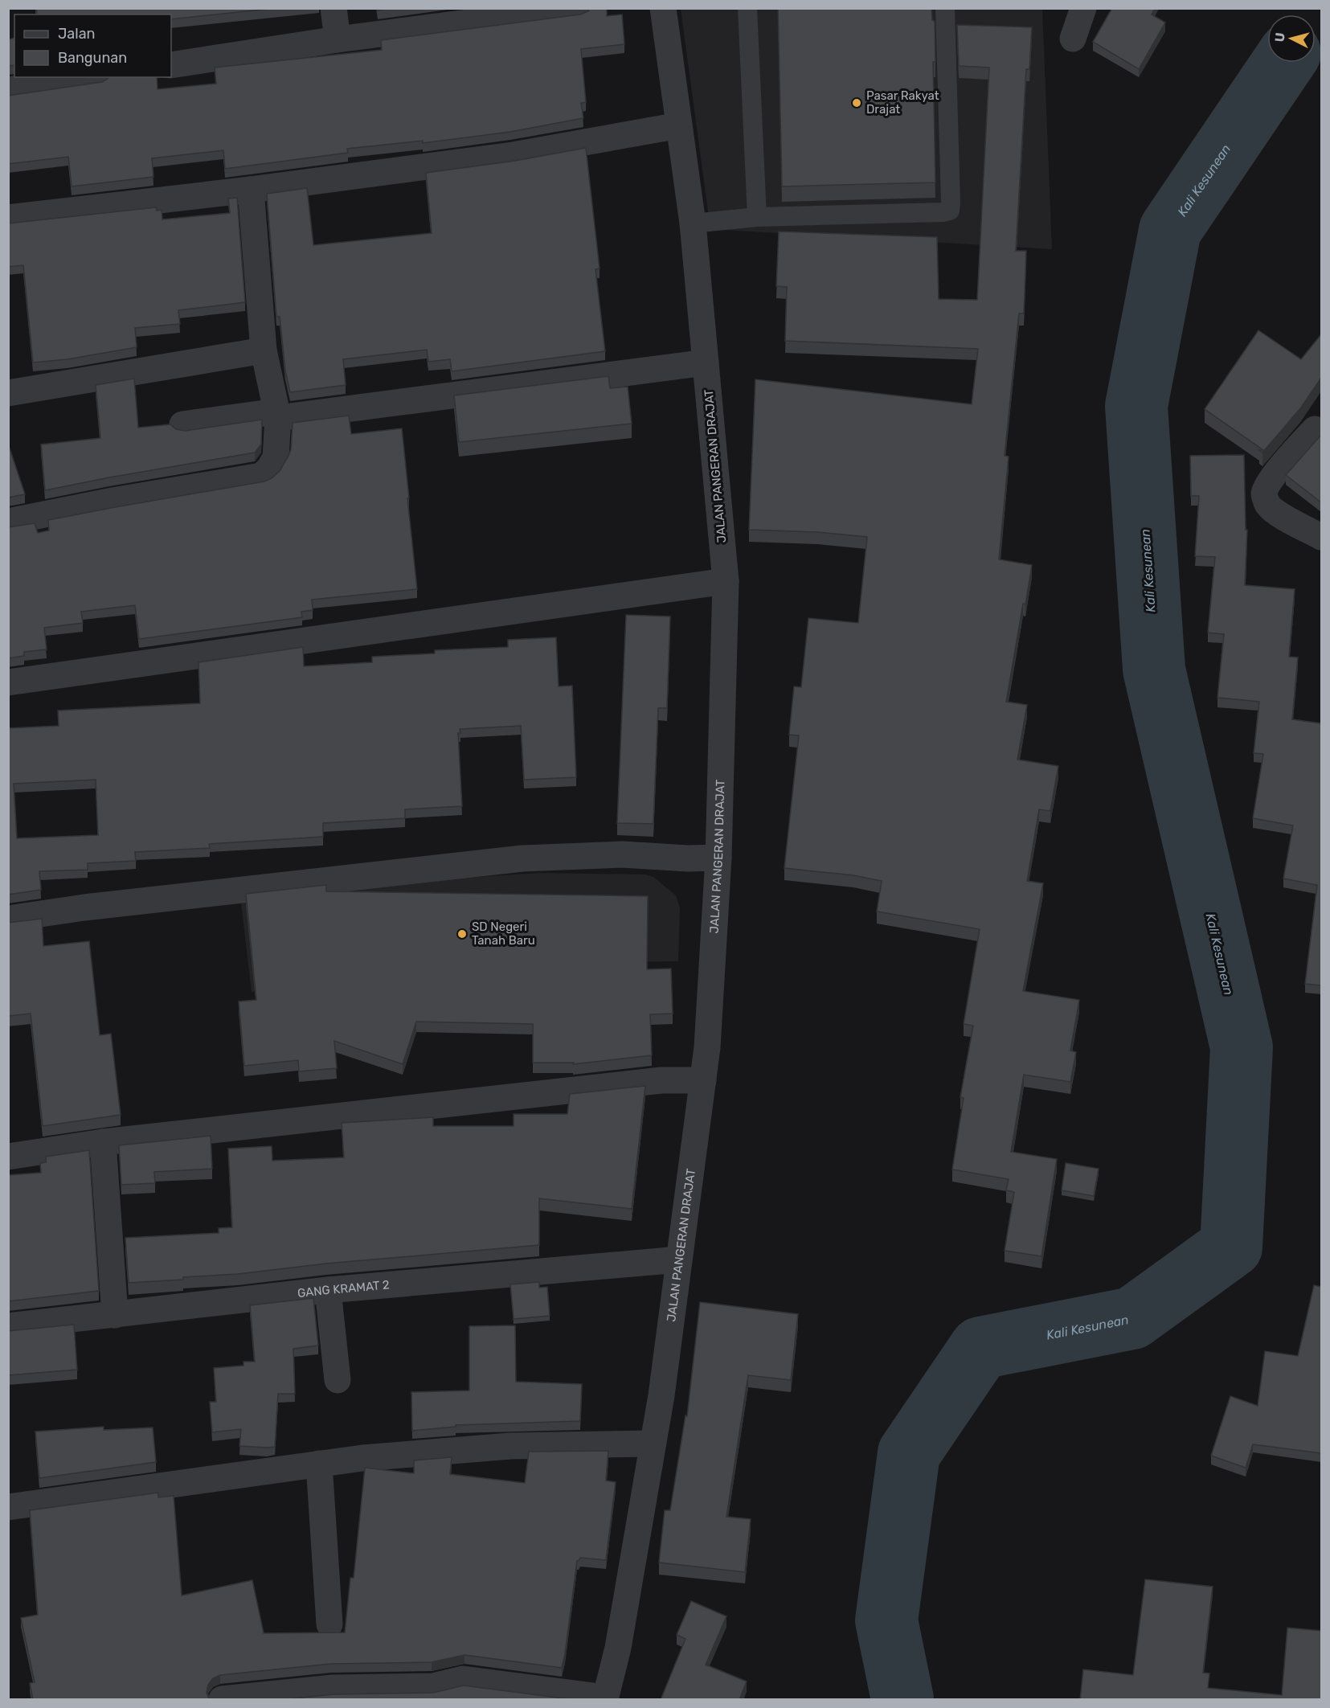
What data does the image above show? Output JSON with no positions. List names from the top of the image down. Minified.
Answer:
{"streets":{"street":["JALAN PANGERAN DRAJAT","GANG KRAMAT 2"]},"crossings":[["JALAN PANGERAN DRAJAT","GANG KRAMAT 2"]],"water":["Kali Kesunean"],"places":["Pasar Rakyat Drajat","SD Negeri Tanah Baru"],"legend":["Jalan","Bangunan"],"north":"left"}
